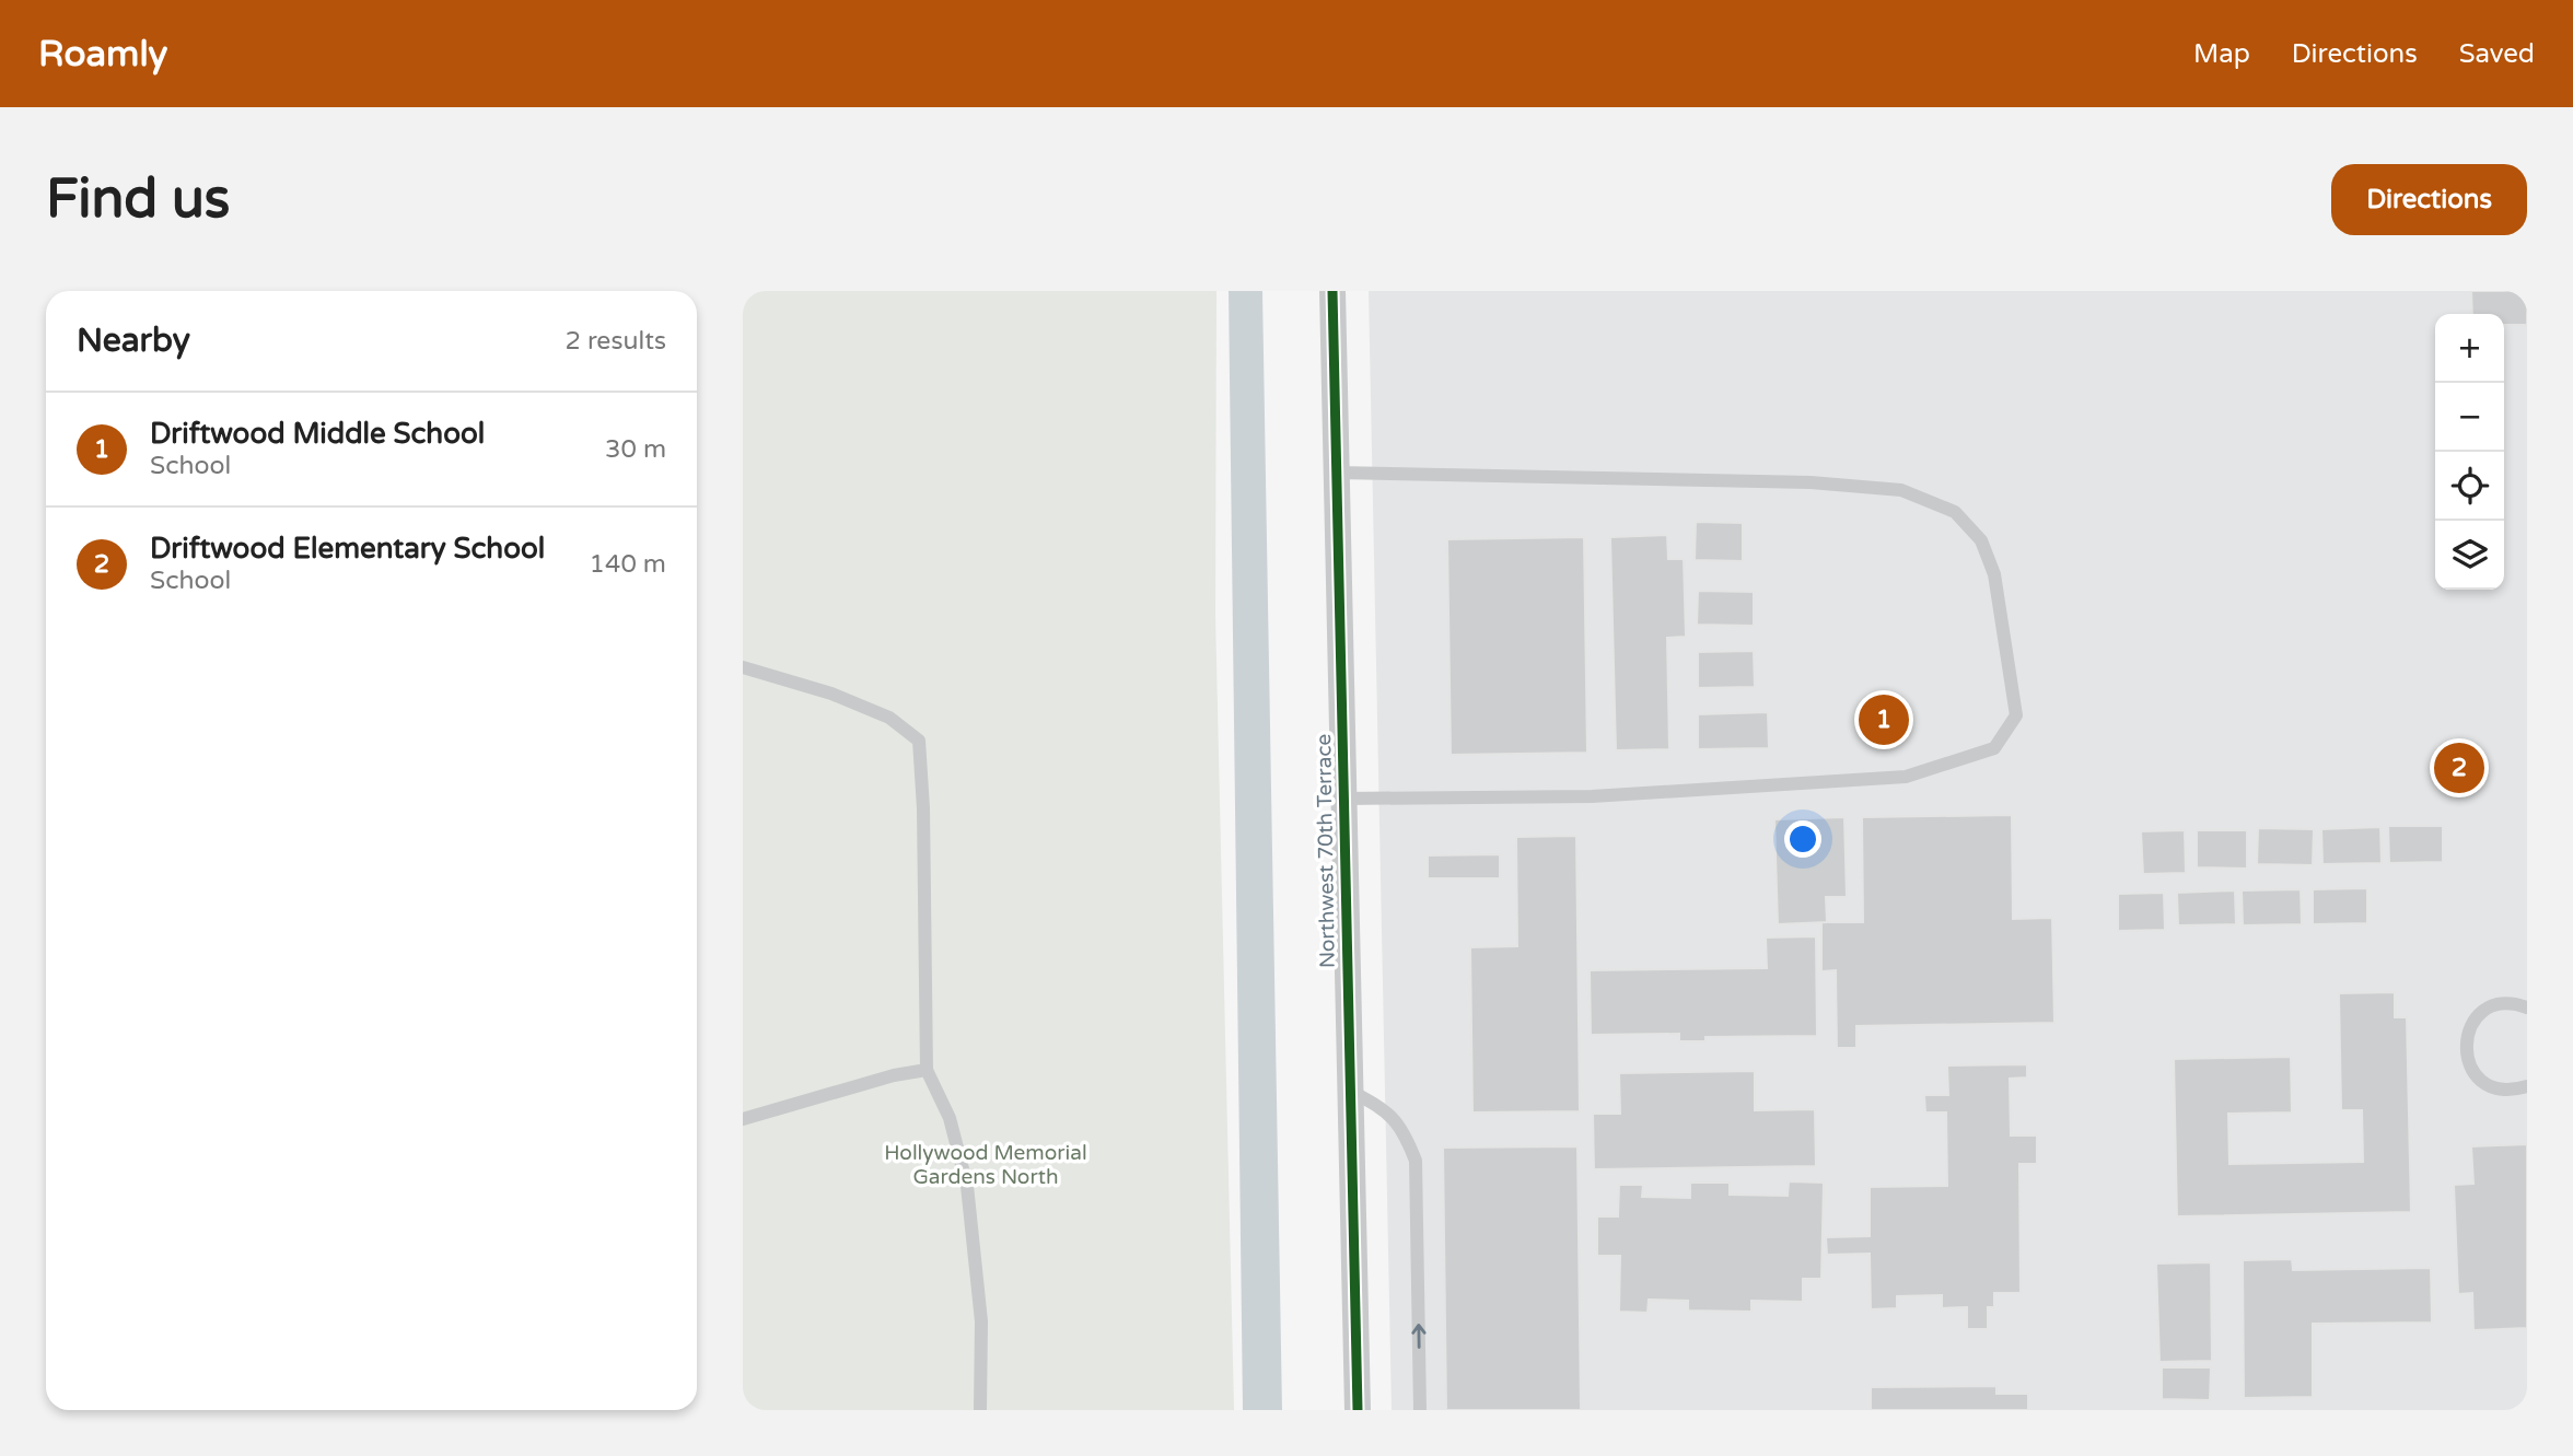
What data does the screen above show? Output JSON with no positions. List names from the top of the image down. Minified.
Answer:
{"streets":{"street":["Northwest 70th Terrace"]},"parks":["Hollywood Memorial Gardens North"],"page":{"header":"Roamly","nav":["Map","Directions","Saved"],"buttons":"Directions","title":"Find us","heading":["Nearby","2 results"],"map_buttons":["+","−"],"list":[{"mark":"1","name":"Driftwood Middle School","note":"School","value":"30 m"},{"mark":"2","name":"Driftwood Elementary School","note":"School","value":"140 m"}],"pins":["1","2"]}}
